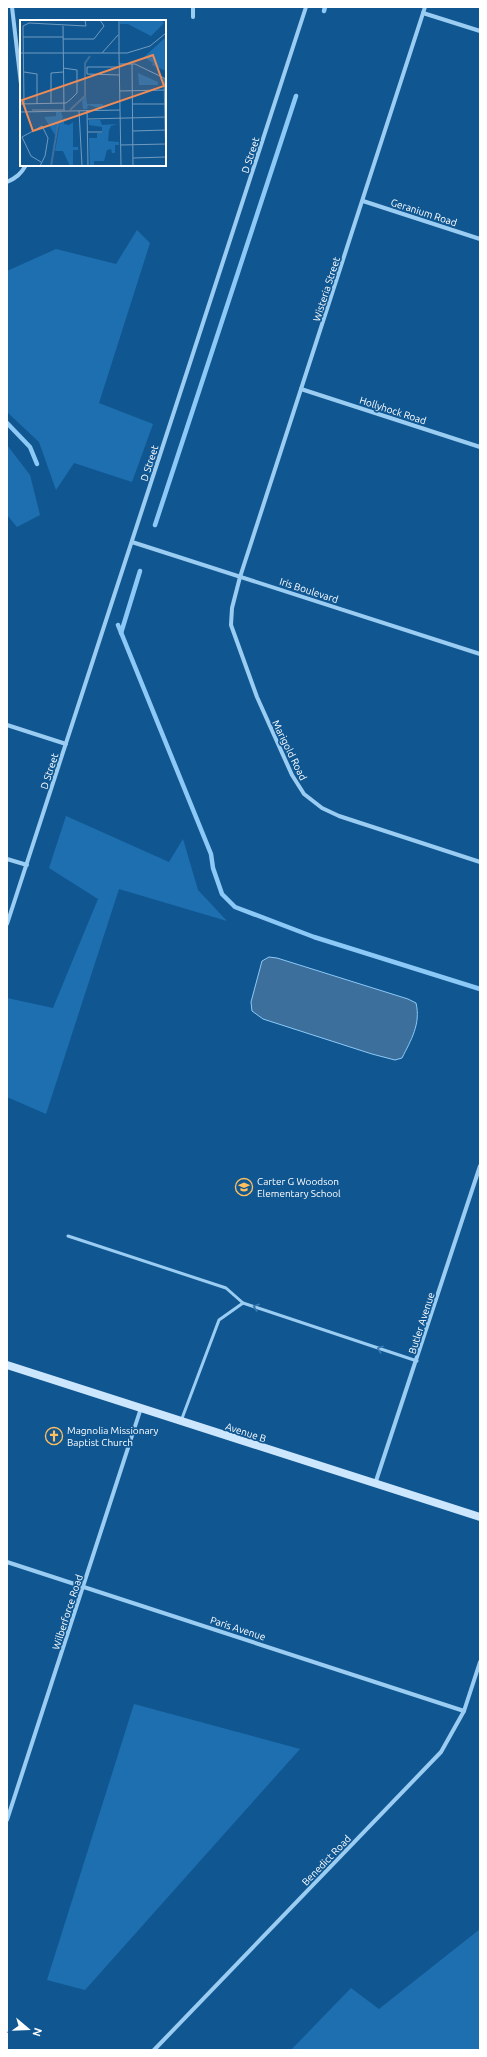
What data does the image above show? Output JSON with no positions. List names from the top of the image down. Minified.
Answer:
{"streets":{"main road":["Avenue B"],"street":["D Street","Geranium Road","Wisteria Street","Hollyhock Road","Iris Boulevard","Marigold Road","Butler Avenue","Wilberforce Road","Paris Avenue","Benedict Road"]},"crossings":[["D Street","Iris Boulevard"],["Geranium Road","Wisteria Street"],["Wisteria Street","Hollyhock Road"],["Wisteria Street","Iris Boulevard"],["Wisteria Street","Marigold Road"],["Iris Boulevard","Marigold Road"],["Butler Avenue","Avenue B"],["Avenue B","Wilberforce Road"],["Wilberforce Road","Paris Avenue"],["Paris Avenue","Benedict Road"]],"places":{"school or university":["Carter G Woodson Elementary School"],"church":["Magnolia Missionary Baptist Church"]},"north":"right"}
